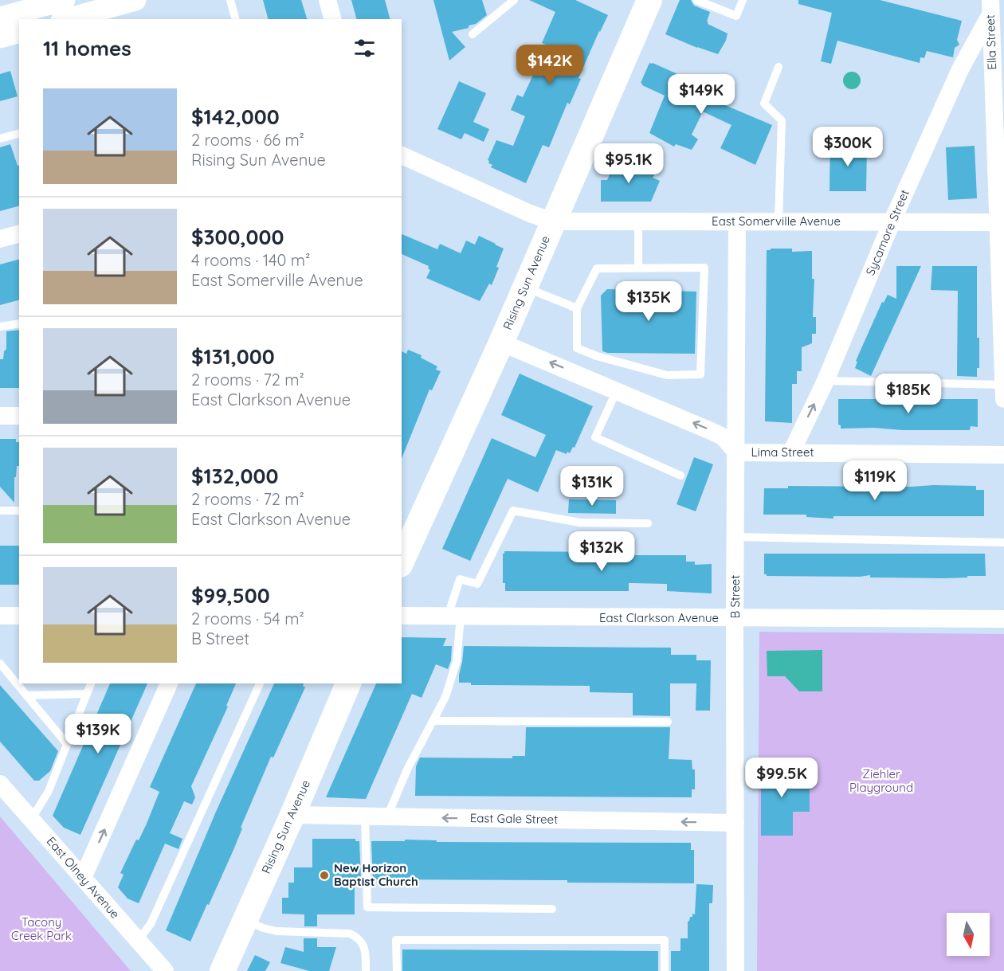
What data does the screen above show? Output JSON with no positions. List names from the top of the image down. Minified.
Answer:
{"streets":{"main road":["Rising Sun Avenue"],"street":["Ella Street","East Somerville Avenue","Sycamore Street","Lima Street","B Street","East Clarkson Avenue","East Gale Street","East Olney Avenue"]},"crossings":[["Ella Street","East Somerville Avenue"],["Ella Street","Sycamore Street"],["East Somerville Avenue","Sycamore Street"],["East Somerville Avenue","Rising Sun Avenue"],["East Somerville Avenue","B Street"],["Sycamore Street","Lima Street"],["Rising Sun Avenue","Lima Street"],["Rising Sun Avenue","East Gale Street"],["Lima Street","B Street"],["B Street","East Clarkson Avenue"],["B Street","East Gale Street"]],"one_way":["Lima Street","East Gale Street"],"parks":["Ziehler Playground","Tacony Creek Park"],"places":["New Horizon Baptist Church"],"north":"bottom","page":{"heading":"11 homes","price":["$142K","$149K","$300K","$95.1K","$135K","$185K","$119K","$131K","$132K","$139K","$99.5K"],"list":[{"name":"$142,000","note":"2 rooms · 66 m² · Rising Sun Avenue"},{"name":"$300,000","note":"4 rooms · 140 m² · East Somerville Avenue"},{"name":"$131,000","note":"2 rooms · 72 m² · East Clarkson Avenue"},{"name":"$132,000","note":"2 rooms · 72 m² · East Clarkson Avenue"},{"name":"$99,500","note":"2 rooms · 54 m² · B Street"}]}}
